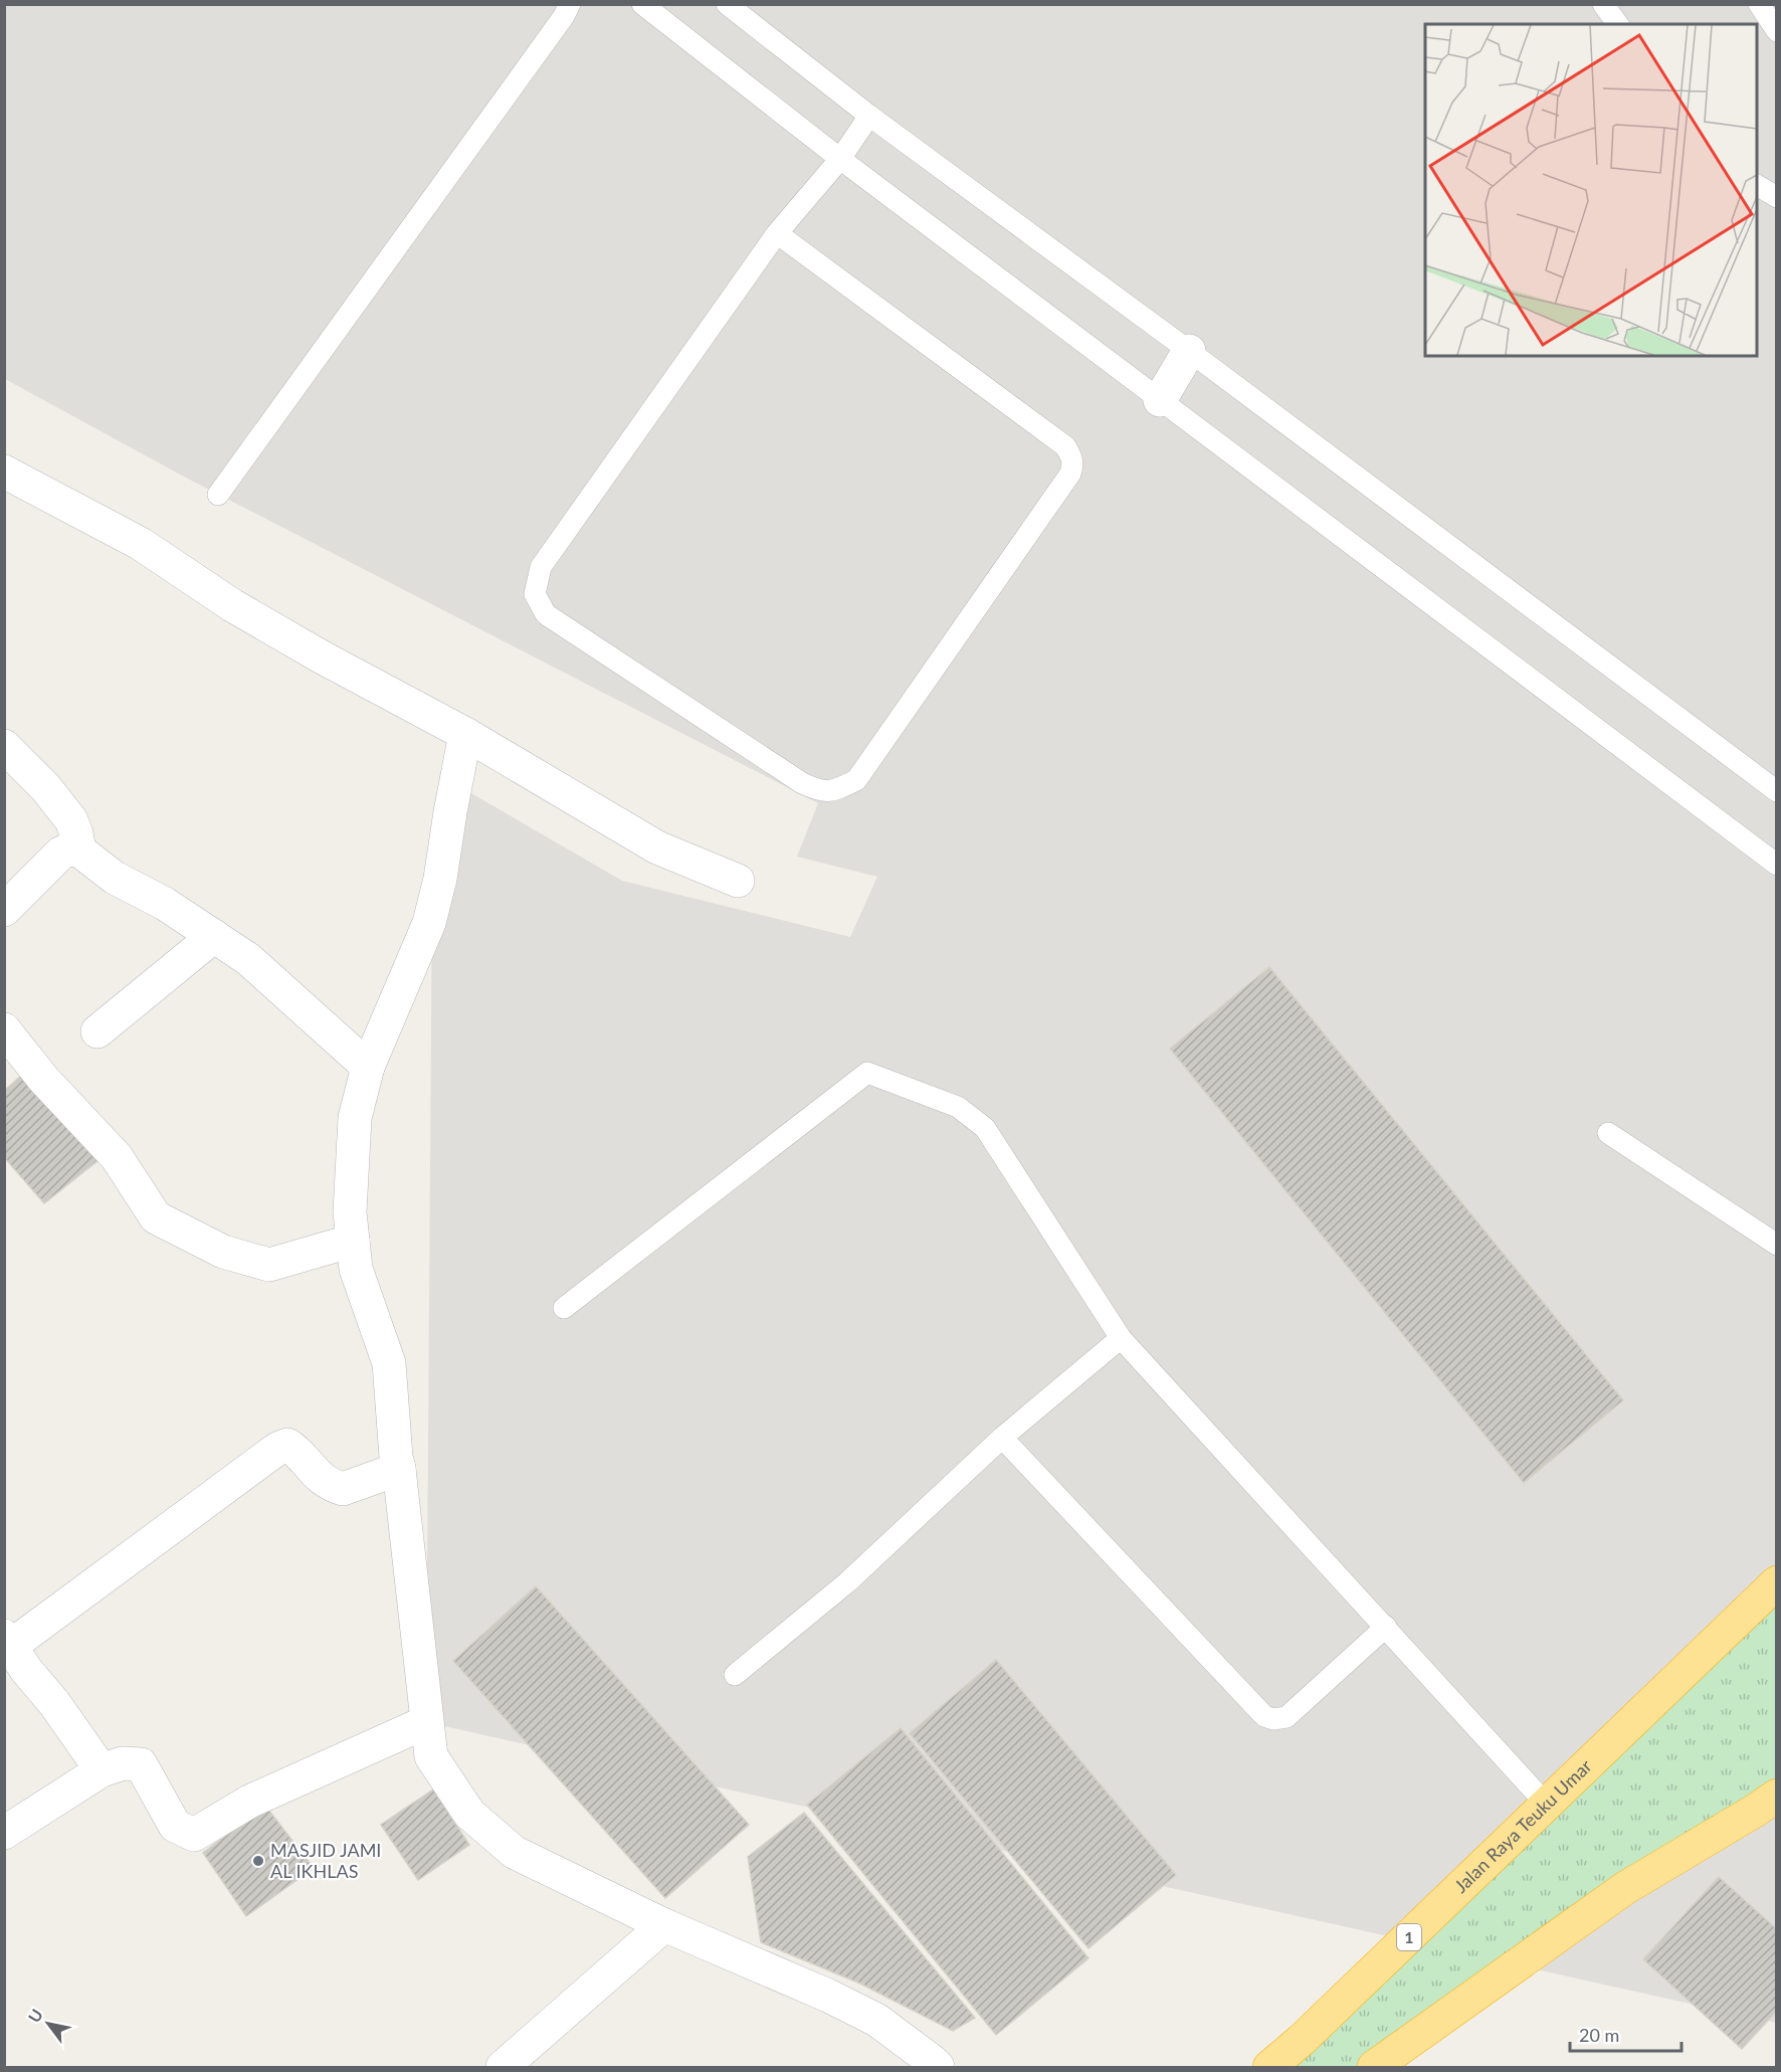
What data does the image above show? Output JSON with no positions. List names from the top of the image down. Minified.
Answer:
{"streets":{"highway":["Jalan Raya Teuku Umar","1"]},"places":["MASJID JAMI AL IKHLAS"],"scale_bar":"20 m","north":"top left"}
